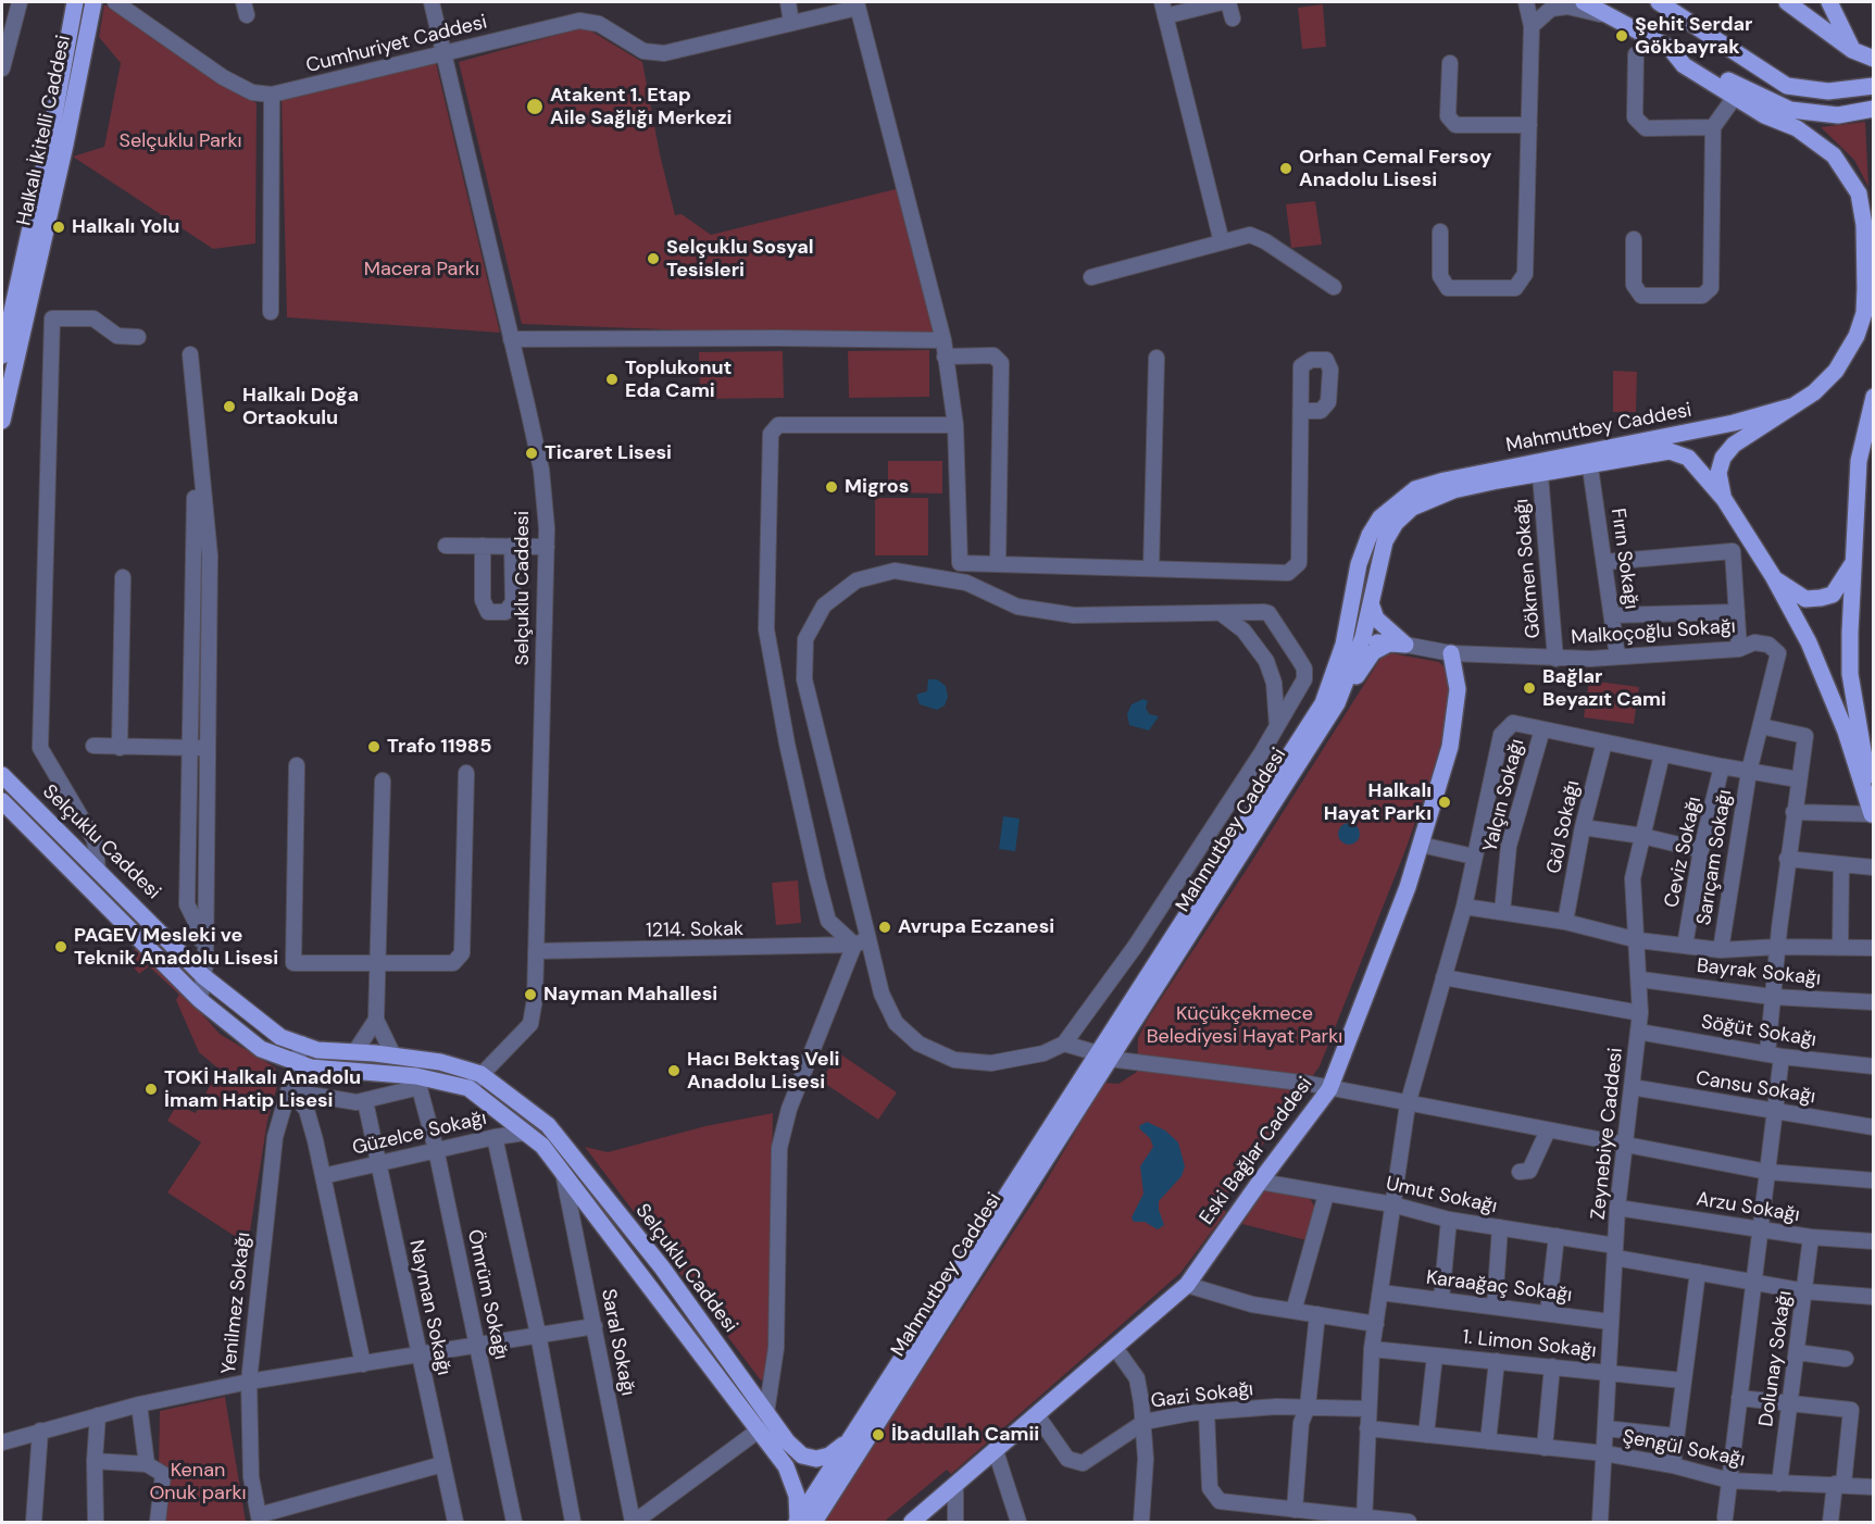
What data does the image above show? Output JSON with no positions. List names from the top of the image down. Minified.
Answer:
{"streets":{"main road":["Halkalı İkitelli Caddesi","Mahmutbey Caddesi","Selçuklu Caddesi","Eski Bağlar Caddesi"],"street":["Cumhuriyet Caddesi","Fırın Sokağı","Gökmen Sokağı","Malkoçoğlu Sokağı","Yalçın Sokağı","Göl Sokağı","Ceviz Sokağı","Sarıçam Sokağı","1214. Sokak","Bayrak Sokağı","Söğüt Sokağı","Cansu Sokağı","Güzelce Sokağı","Zeynebiye Caddesi","Umut Sokağı","Arzu Sokağı","Karaağaç Sokağı","Ömrüm Sokağı","Yenilmez Sokağı","Nayman Sokağı","Saral Sokağı","1. Limon Sokağı","Dolunay Sokağı","Gazi Sokağı","Şengül Sokağı"]},"crossings":[["Cumhuriyet Caddesi","Selçuklu Caddesi"],["Mahmutbey Caddesi","Fırın Sokağı"],["Mahmutbey Caddesi","Gökmen Sokağı"],["Mahmutbey Caddesi","Selçuklu Caddesi"],["Fırın Sokağı","Malkoçoğlu Sokağı"],["Gökmen Sokağı","Malkoçoğlu Sokağı"],["Selçuklu Caddesi","1214. Sokak"],["Selçuklu Caddesi","Güzelce Sokağı"],["Selçuklu Caddesi","Ömrüm Sokağı"],["Selçuklu Caddesi","Yenilmez Sokağı"],["Selçuklu Caddesi","Saral Sokağı"],["Malkoçoğlu Sokağı","Sarıçam Sokağı"],["Malkoçoğlu Sokağı","Eski Bağlar Caddesi"],["Bayrak Sokağı","Zeynebiye Caddesi"],["Söğüt Sokağı","Zeynebiye Caddesi"],["Cansu Sokağı","Zeynebiye Caddesi"],["Güzelce Sokağı","Ömrüm Sokağı"],["Güzelce Sokağı","Nayman Sokağı"],["Zeynebiye Caddesi","Umut Sokağı"],["Zeynebiye Caddesi","Arzu Sokağı"],["Zeynebiye Caddesi","Karaağaç Sokağı"],["Zeynebiye Caddesi","1. Limon Sokağı"],["Zeynebiye Caddesi","Şengül Sokağı"],["Eski Bağlar Caddesi","Umut Sokağı"],["Eski Bağlar Caddesi","Gazi Sokağı"],["Umut Sokağı","Dolunay Sokağı"],["Arzu Sokağı","Dolunay Sokağı"],["Dolunay Sokağı","Şengül Sokağı"]],"parks":["Selçuklu Parkı","Macera Parkı","Küçükçekmece Belediyesi Hayat Parkı","Kenan Onuk parkı"],"places":["Şehit Serdar Gökbayrak","Atakent 1. Etap Aile Sağlığı Merkezi","Orhan Cemal Fersoy Anadolu Lisesi","Halkalı Yolu","Selçuklu Sosyal Tesisleri","Toplukonut Eda Cami","Halkalı Doğa Ortaokulu","Ticaret Lisesi","Migros","Bağlar Beyazıt Cami","Trafo 11985","Halkalı Hayat Parkı","Avrupa Eczanesi","PAGEV Mesleki ve Teknik Anadolu Lisesi","Nayman Mahallesi","Hacı Bektaş Veli Anadolu Lisesi","TOKİ Halkalı Anadolu İmam Hatip Lisesi","İbadullah Camii"]}
